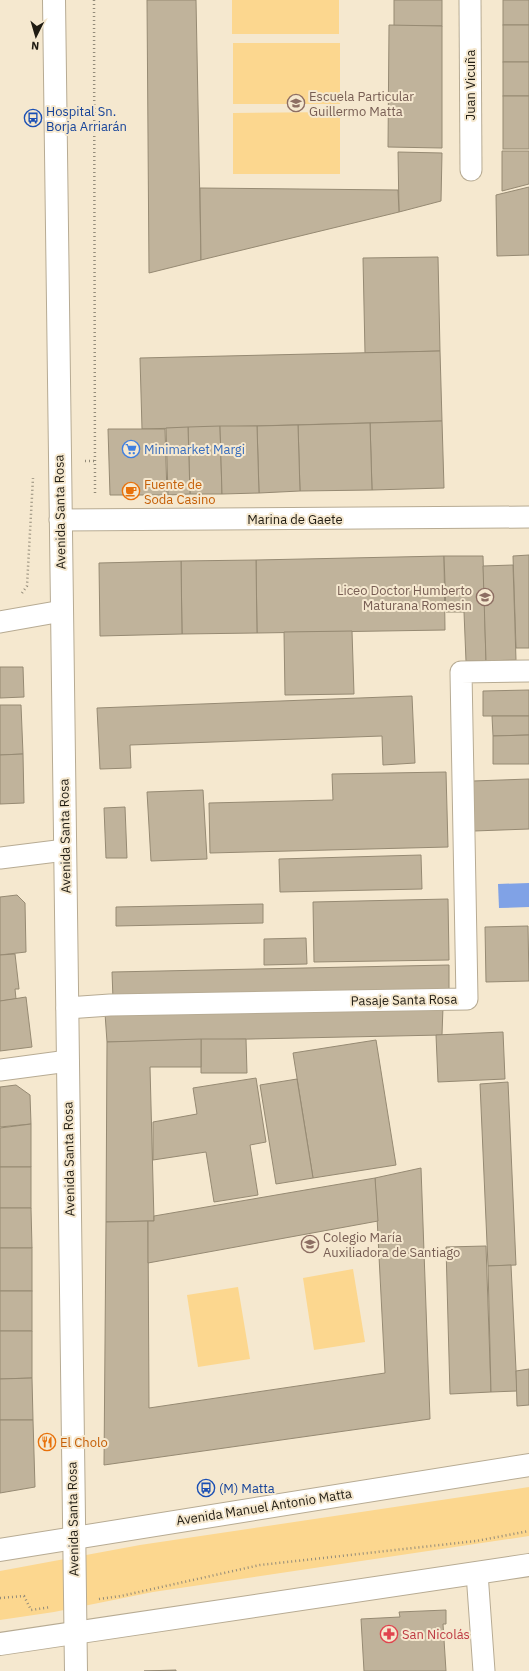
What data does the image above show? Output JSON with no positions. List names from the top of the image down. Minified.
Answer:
{"streets":{"main road":["Avenida Santa Rosa","Avenida Manuel Antonio Matta"],"street":["Juan Vicuña","Marina de Gaete","Pasaje Santa Rosa"]},"crossings":[["Avenida Santa Rosa","Marina de Gaete"],["Avenida Santa Rosa","Pasaje Santa Rosa"],["Avenida Santa Rosa","Avenida Manuel Antonio Matta"]],"places":{"school or university":["Escuela Particular Guillermo Matta","Liceo Doctor Humberto Maturana Romesin","Colegio María Auxiliadora de Santiago"],"bus stop":["Hospital Sn. Borja Arriarán","(M) Matta"],"supermarket":["Minimarket Margi"],"cafe":["Fuente de Soda Casino"],"restaurant":["El Cholo"],"pharmacy":["San Nicolás"]},"north":"bottom"}
